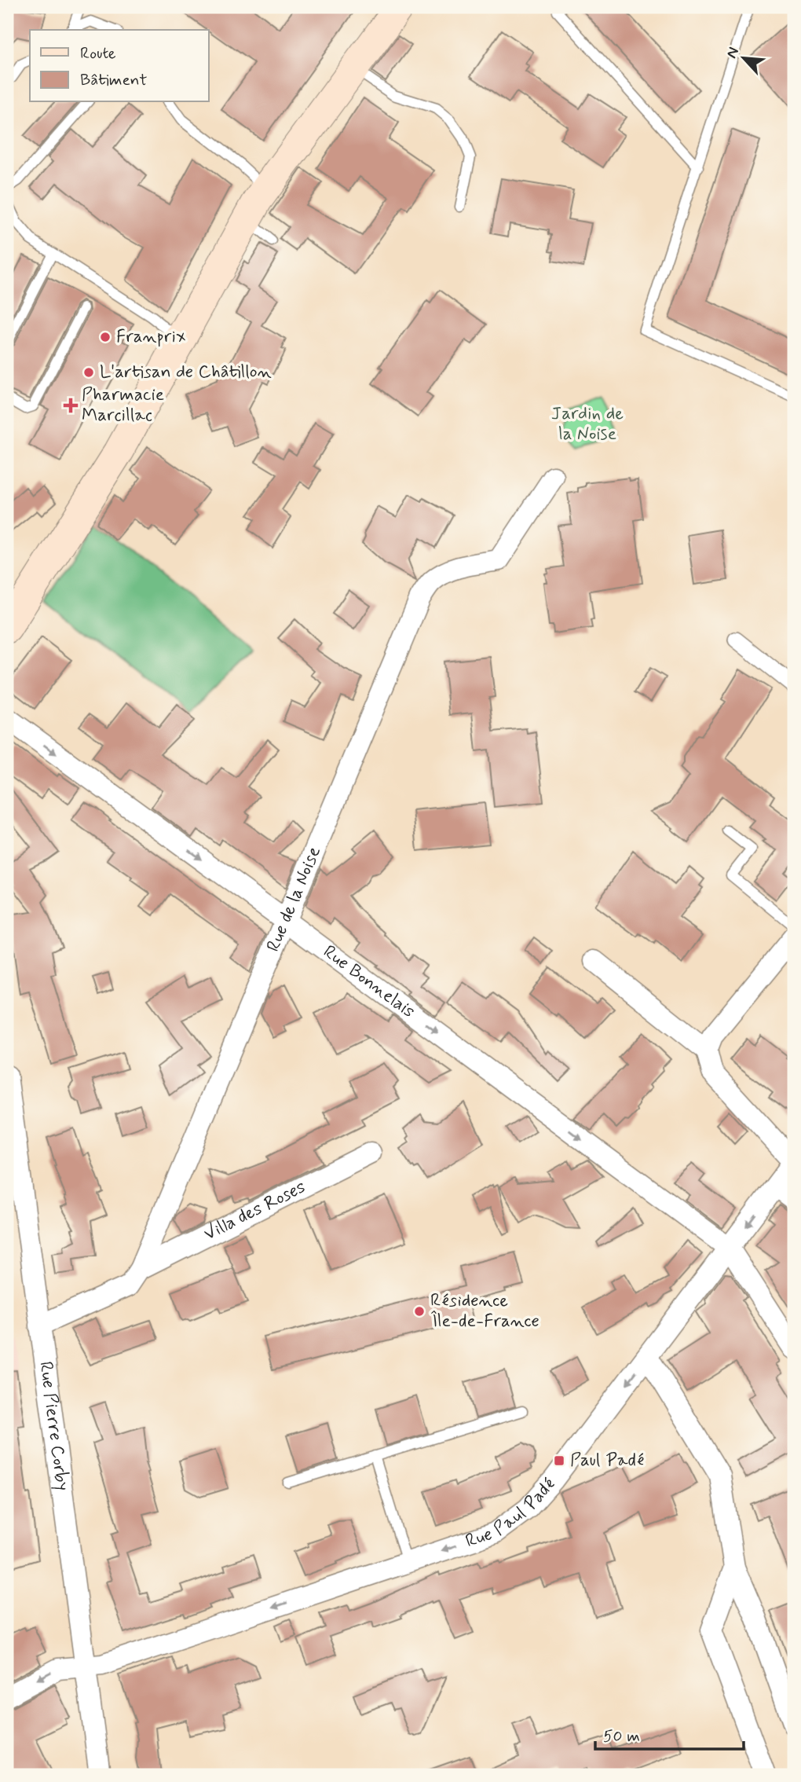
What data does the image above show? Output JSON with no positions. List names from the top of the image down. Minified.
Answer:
{"streets":{"street":["Rue de la Noise","Rue Bonnelais","Villa des Roses","Rue Pierre Corby","Rue Paul Padé"]},"crossings":[["Rue de la Noise","Rue Bonnelais"],["Rue de la Noise","Villa des Roses"],["Rue de la Noise","Rue Pierre Corby"],["Rue Bonnelais","Rue Paul Padé"],["Rue Pierre Corby","Rue Paul Padé"]],"one_way":["Rue Paul Padé"],"parks":["Jardin de la Noise"],"places":{"other":["Franprix","L'artisan de Châtillon","Résidence Île-de-France"],"health":["Pharmacie Marcillac"],"transit":["Paul Padé"]},"legend":["Route","Bâtiment"],"scale_bar":"50 m","north":"top left"}
